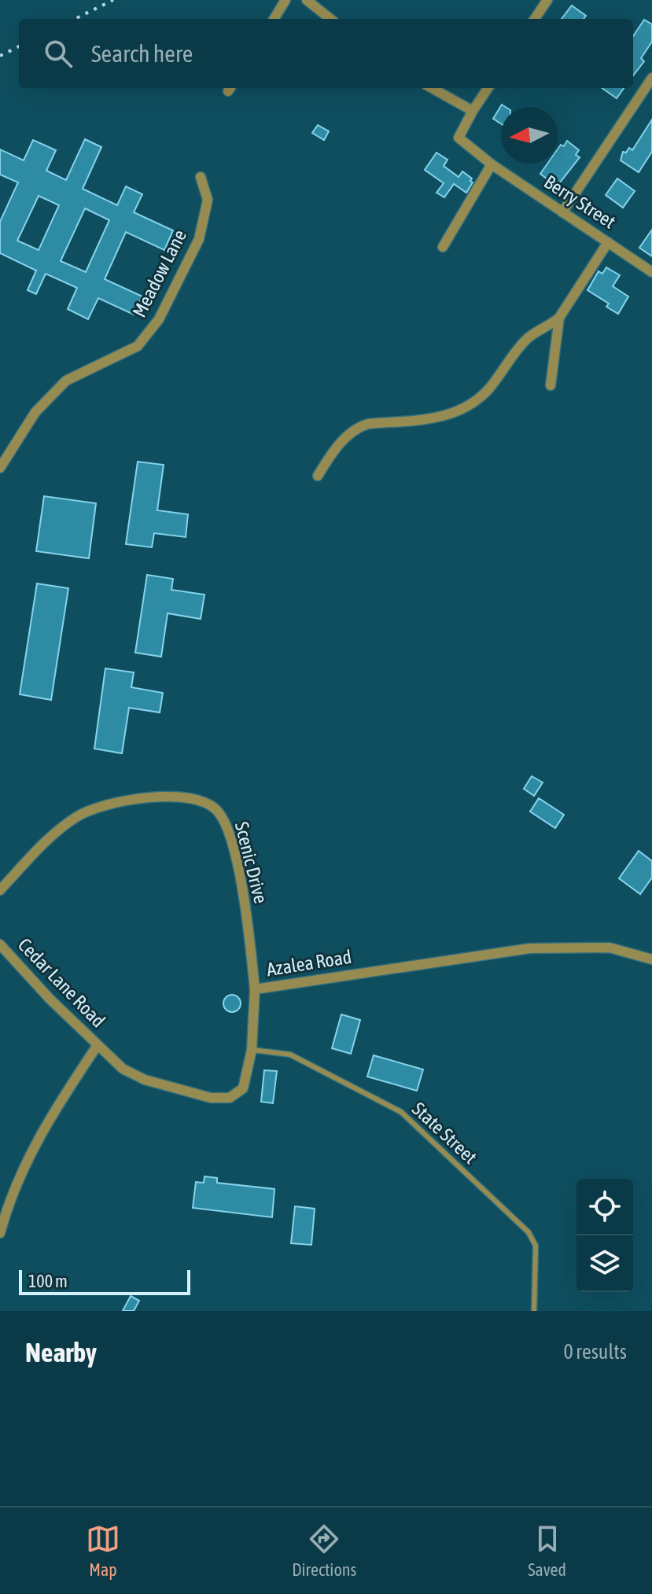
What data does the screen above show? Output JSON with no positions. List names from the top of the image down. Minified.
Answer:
{"streets":{"street":["Berry Street","Meadow Lane","Scenic Drive","Azalea Road","Cedar Lane Road"],"lane":["State Street"]},"crossings":[["Scenic Drive","Azalea Road"],["Azalea Road","Cedar Lane Road"],["Azalea Road","State Street"]],"scale_bar":"100 m","north":"left","page":{"search":"Search here","scale":"100 m","heading":["Nearby","0 results"],"nav":["Map","Directions","Saved"]}}
